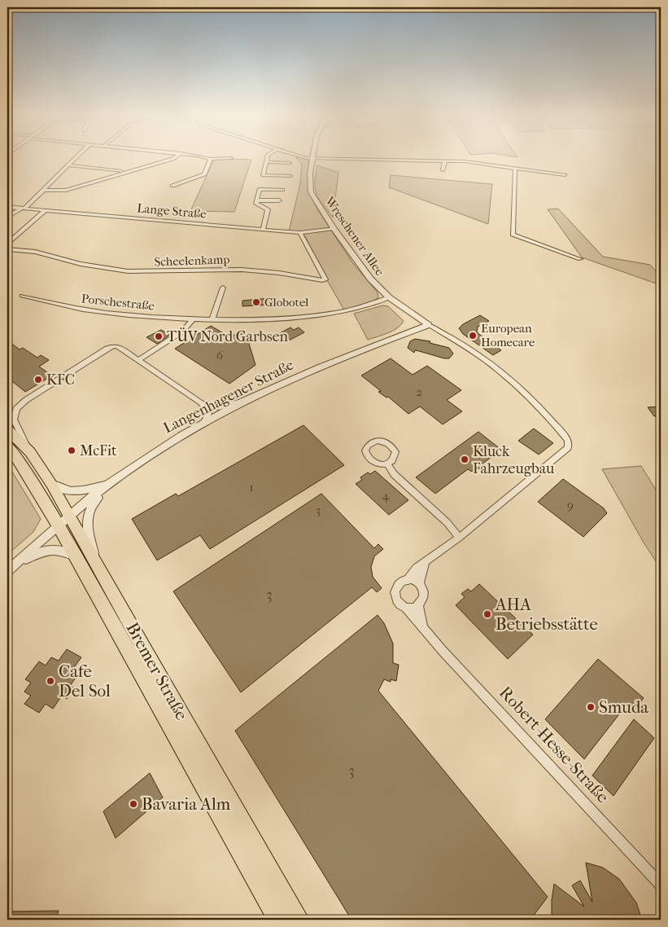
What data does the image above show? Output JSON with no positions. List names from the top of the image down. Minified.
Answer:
{"streets":{"main road":["Bremer Straße"],"street":["Lange Straße","Wreschener Allee","Scheelenkamp","Porschestraße","Langenhagener Straße","Robert-Hesse-Straße"]},"crossings":[["Lange Straße","Wreschener Allee"],["Lange Straße","Scheelenkamp"],["Wreschener Allee","Porschestraße"],["Wreschener Allee","Langenhagener Straße"],["Langenhagener Straße","Bremer Straße"]],"places":["Globotel","European Homecare","TÜV Nord Garbsen","KFC","McFit","Kluck Fahrzeugbau","AHA Betriebsstätte","Cafe Del Sol","Smuda","Bavaria Alm"],"house_numbers":["6","2","1","4","9","3","3","3"]}
